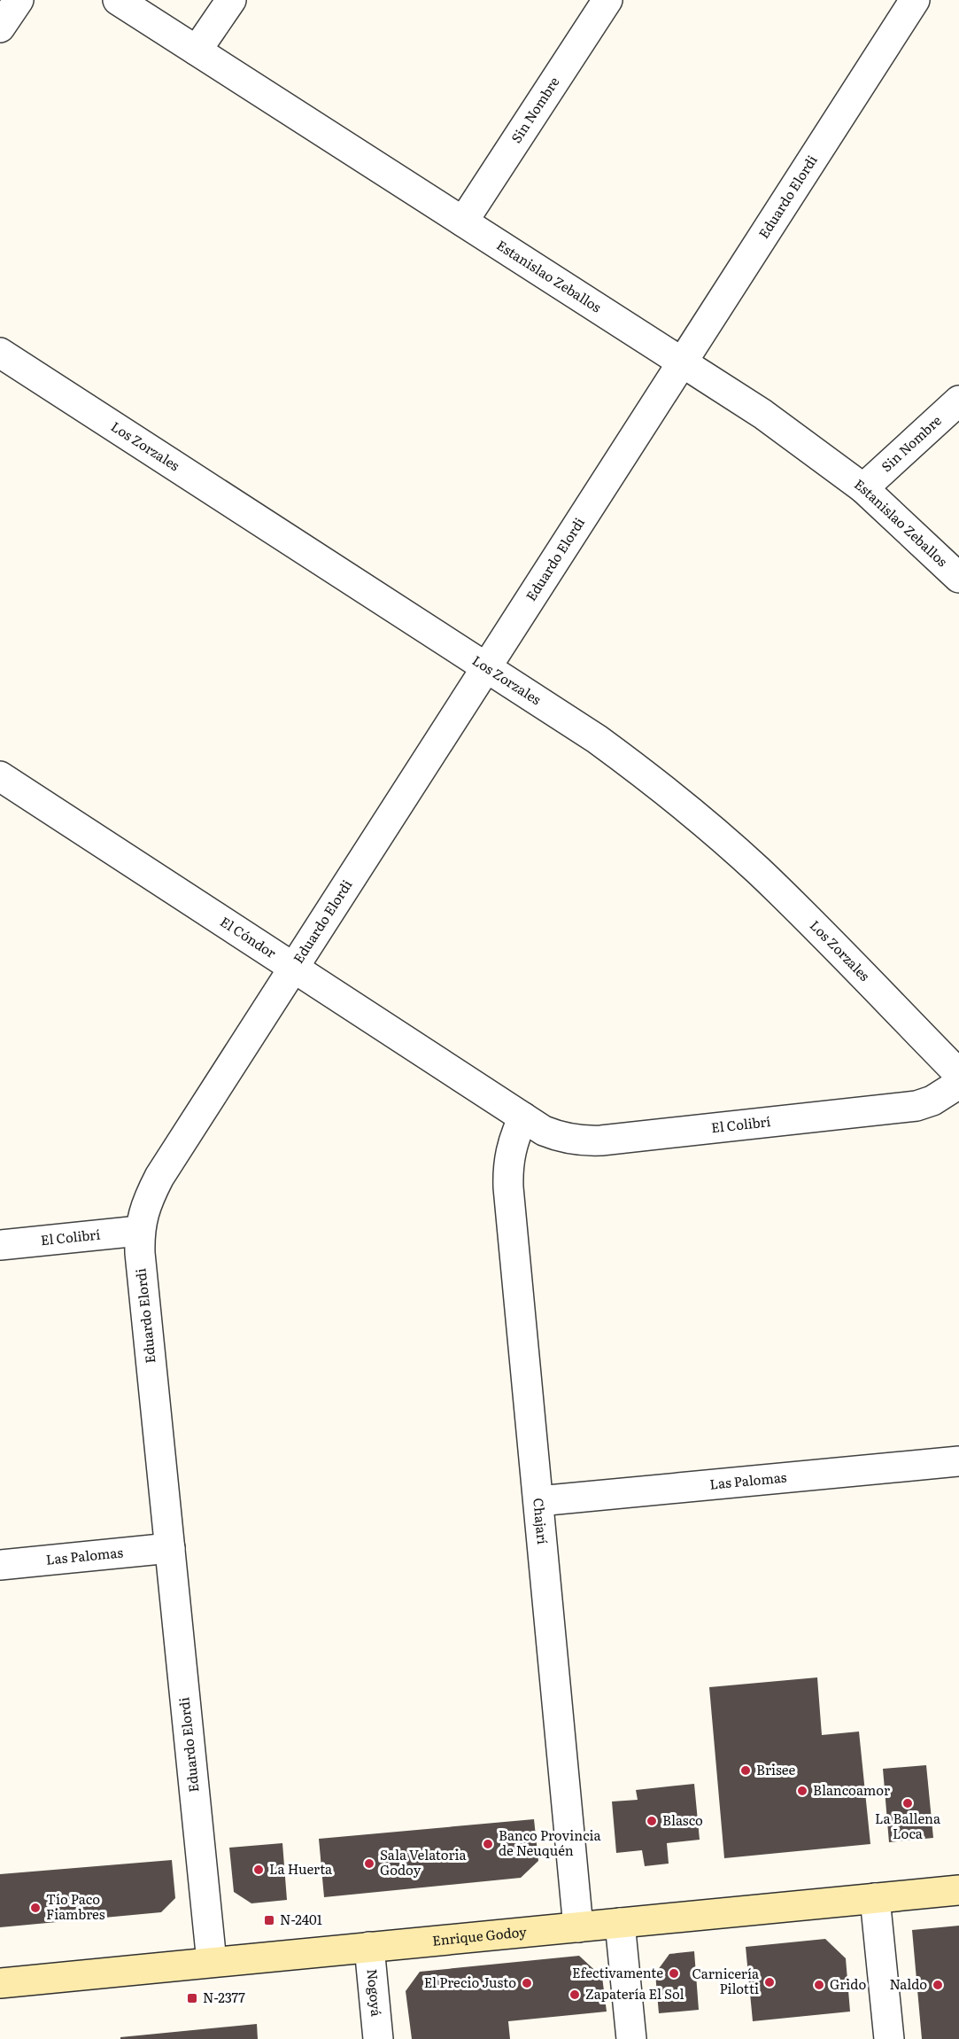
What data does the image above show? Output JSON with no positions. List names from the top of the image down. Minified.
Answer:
{"streets":{"main road":["Enrique Godoy"],"street":["Sin Nombre","Eduardo Elordi","Estanislao Zeballos","Los Zorzales","El Cóndor","El Colibrí","Las Palomas","Chajarí","Nogoyá"]},"crossings":[["Sin Nombre","Estanislao Zeballos"],["Eduardo Elordi","Estanislao Zeballos"],["Eduardo Elordi","Los Zorzales"],["Eduardo Elordi","El Cóndor"],["Eduardo Elordi","El Colibrí"],["Eduardo Elordi","Las Palomas"],["Eduardo Elordi","Enrique Godoy"],["El Cóndor","El Colibrí"],["El Cóndor","Chajarí"],["El Colibrí","Chajarí"],["Las Palomas","Chajarí"],["Chajarí","Enrique Godoy"],["Enrique Godoy","Nogoyá"]],"places":{"other":["Brisee","Blancoamor","La Ballena Loca","Blasco","Banco Provincia de Neuquén","Sala Velatoria Godoy","La Huerta","Tío Paco Fiambres","Efectivamente","Carnicería Pilotti","El Precio Justo","Grido","Naldo","Zapatería El Sol"],"transit":["N-2401","N-2377"]}}
